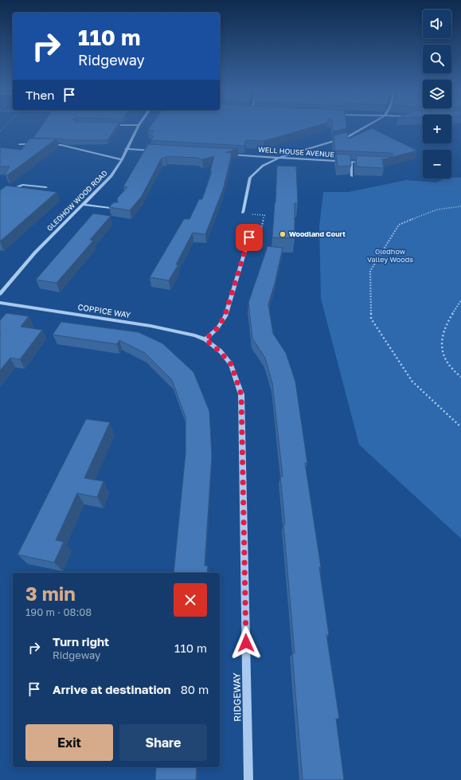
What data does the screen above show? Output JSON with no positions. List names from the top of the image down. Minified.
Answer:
{"streets":{"street":["WELL HOUSE AVENUE","GLEDHOW WOOD ROAD","COPPICE WAY","RIDGEWAY"]},"crossings":[["COPPICE WAY","RIDGEWAY"]],"parks":["Gledhow Valley Woods"],"places":["Woodland Court"],"page":{"map_buttons":["+","−"],"turn":["110 m","Ridgeway"],"then":"Then","heading":["3 min","190 m · 08:08"],"list":[{"name":"Turn right","note":"Ridgeway","value":"110 m"},{"name":"Arrive at destination","value":"80 m"}],"buttons":["Exit","Share"]}}
